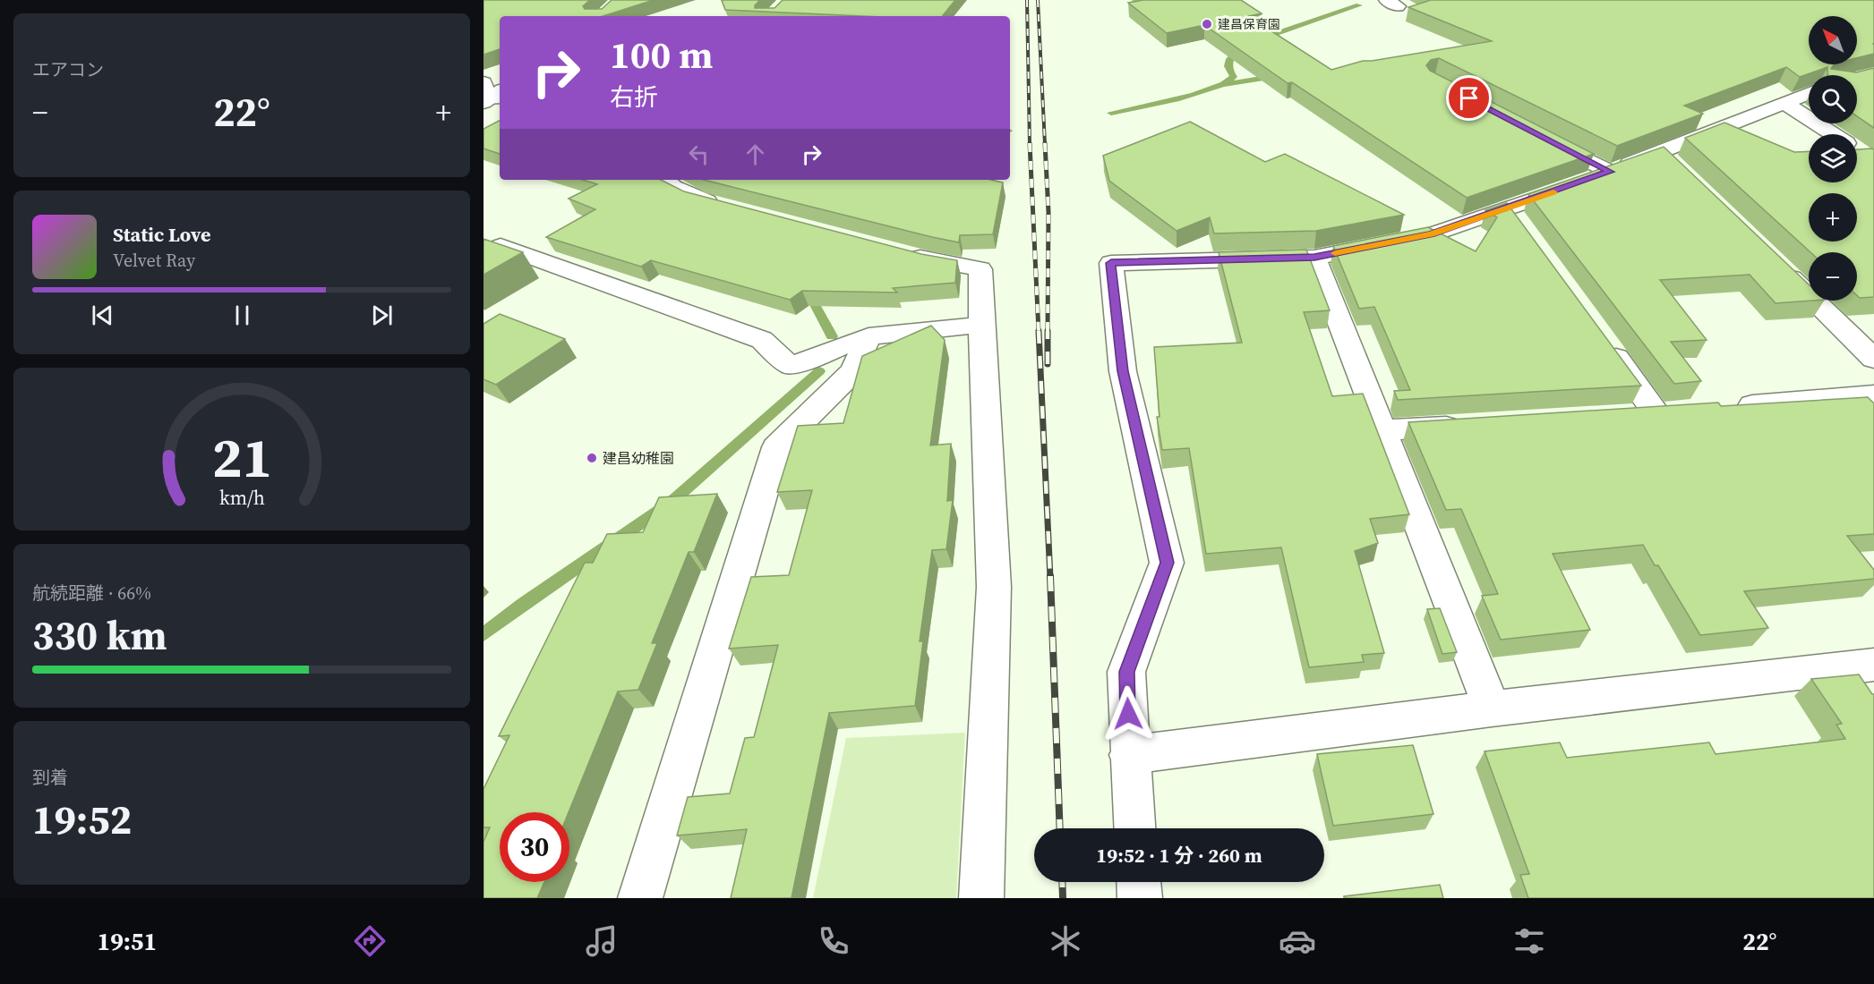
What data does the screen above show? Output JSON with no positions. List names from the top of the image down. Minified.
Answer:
{"places":["建昌保育園","建昌幼稚園"],"north":"top left","page":{"tile":["エアコン",["航続距離 · 66%","330 km"],["到着","19:52"]],"map_buttons":["+","−"],"turn":["100 m","右折"],"heat":["−","22°","+"],"song":["Static Love","Velvet Ray"],"limit":"30","trip":"19:52 · 1 分 · 260 m","tabs":["19:51","22°"],"gauge":["21","km/h"]}}
